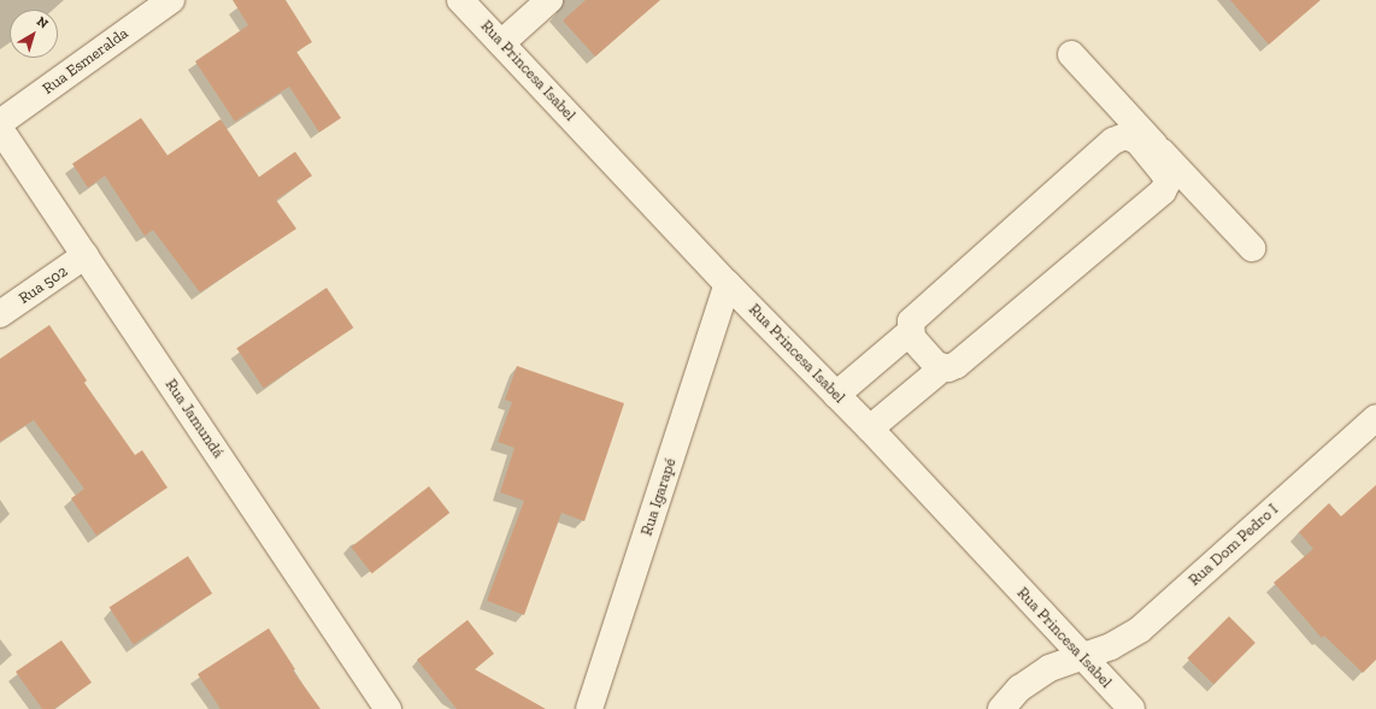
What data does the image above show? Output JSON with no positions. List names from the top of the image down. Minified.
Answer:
{"streets":{"street":["Rua Esmeralda","Rua Princesa Isabel","Rua 502","Rua Jamundá","Rua Igarapé","Rua Dom Pedro I"]},"crossings":[["Rua Princesa Isabel","Rua Igarapé"],["Rua Princesa Isabel","Rua Dom Pedro I"],["Rua 502","Rua Jamundá"]],"north":"top right"}
